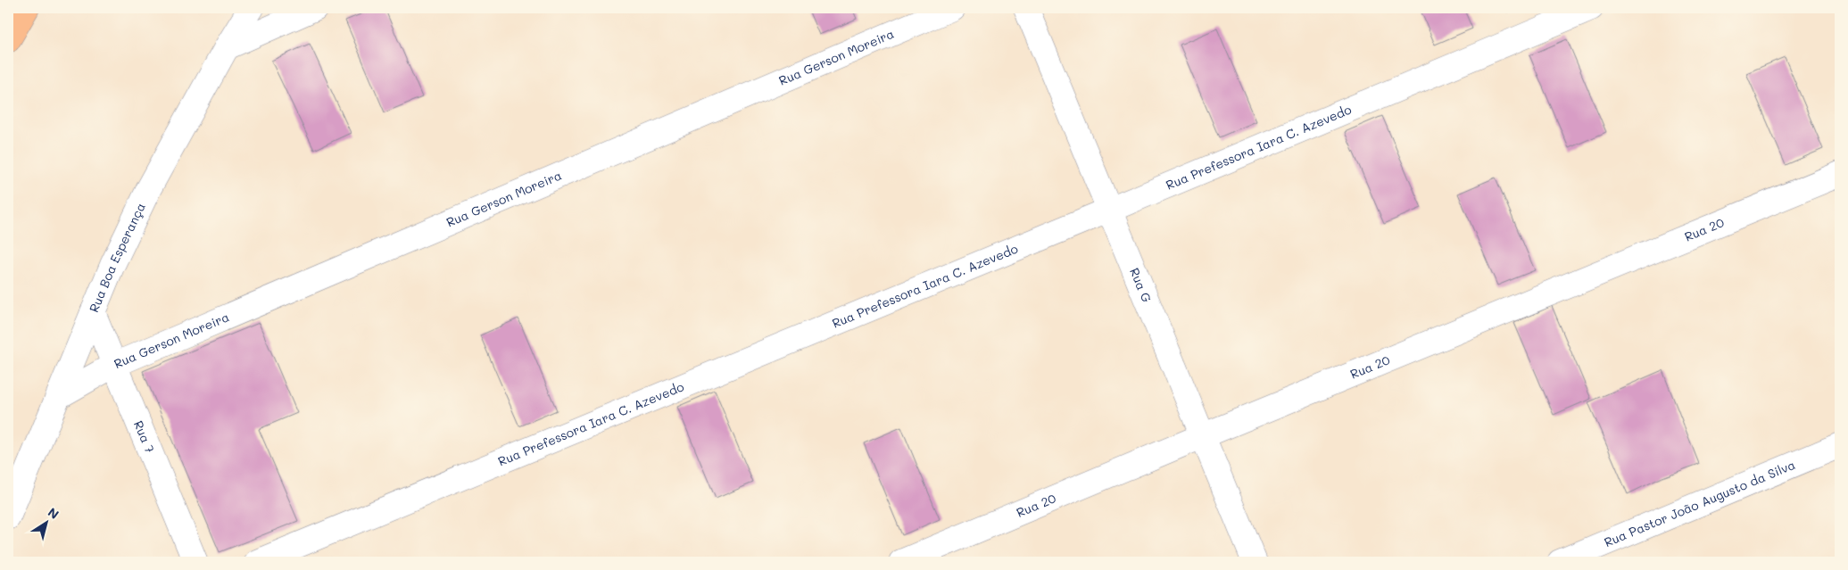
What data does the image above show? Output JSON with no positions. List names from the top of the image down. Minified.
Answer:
{"streets":{"street":["Rua Gerson Moreira","Rua Prefessora Iara C. Azevedo","Rua 20","Rua Boa Esperança","Rua G","Rua 7","Rua Pastor João Augusto da Silva"]},"crossings":[["Rua Gerson Moreira","Rua Boa Esperança"],["Rua Gerson Moreira","Rua 7"],["Rua Prefessora Iara C. Azevedo","Rua G"],["Rua 20","Rua G"],["Rua Boa Esperança","Rua 7"]],"north":"top right"}
